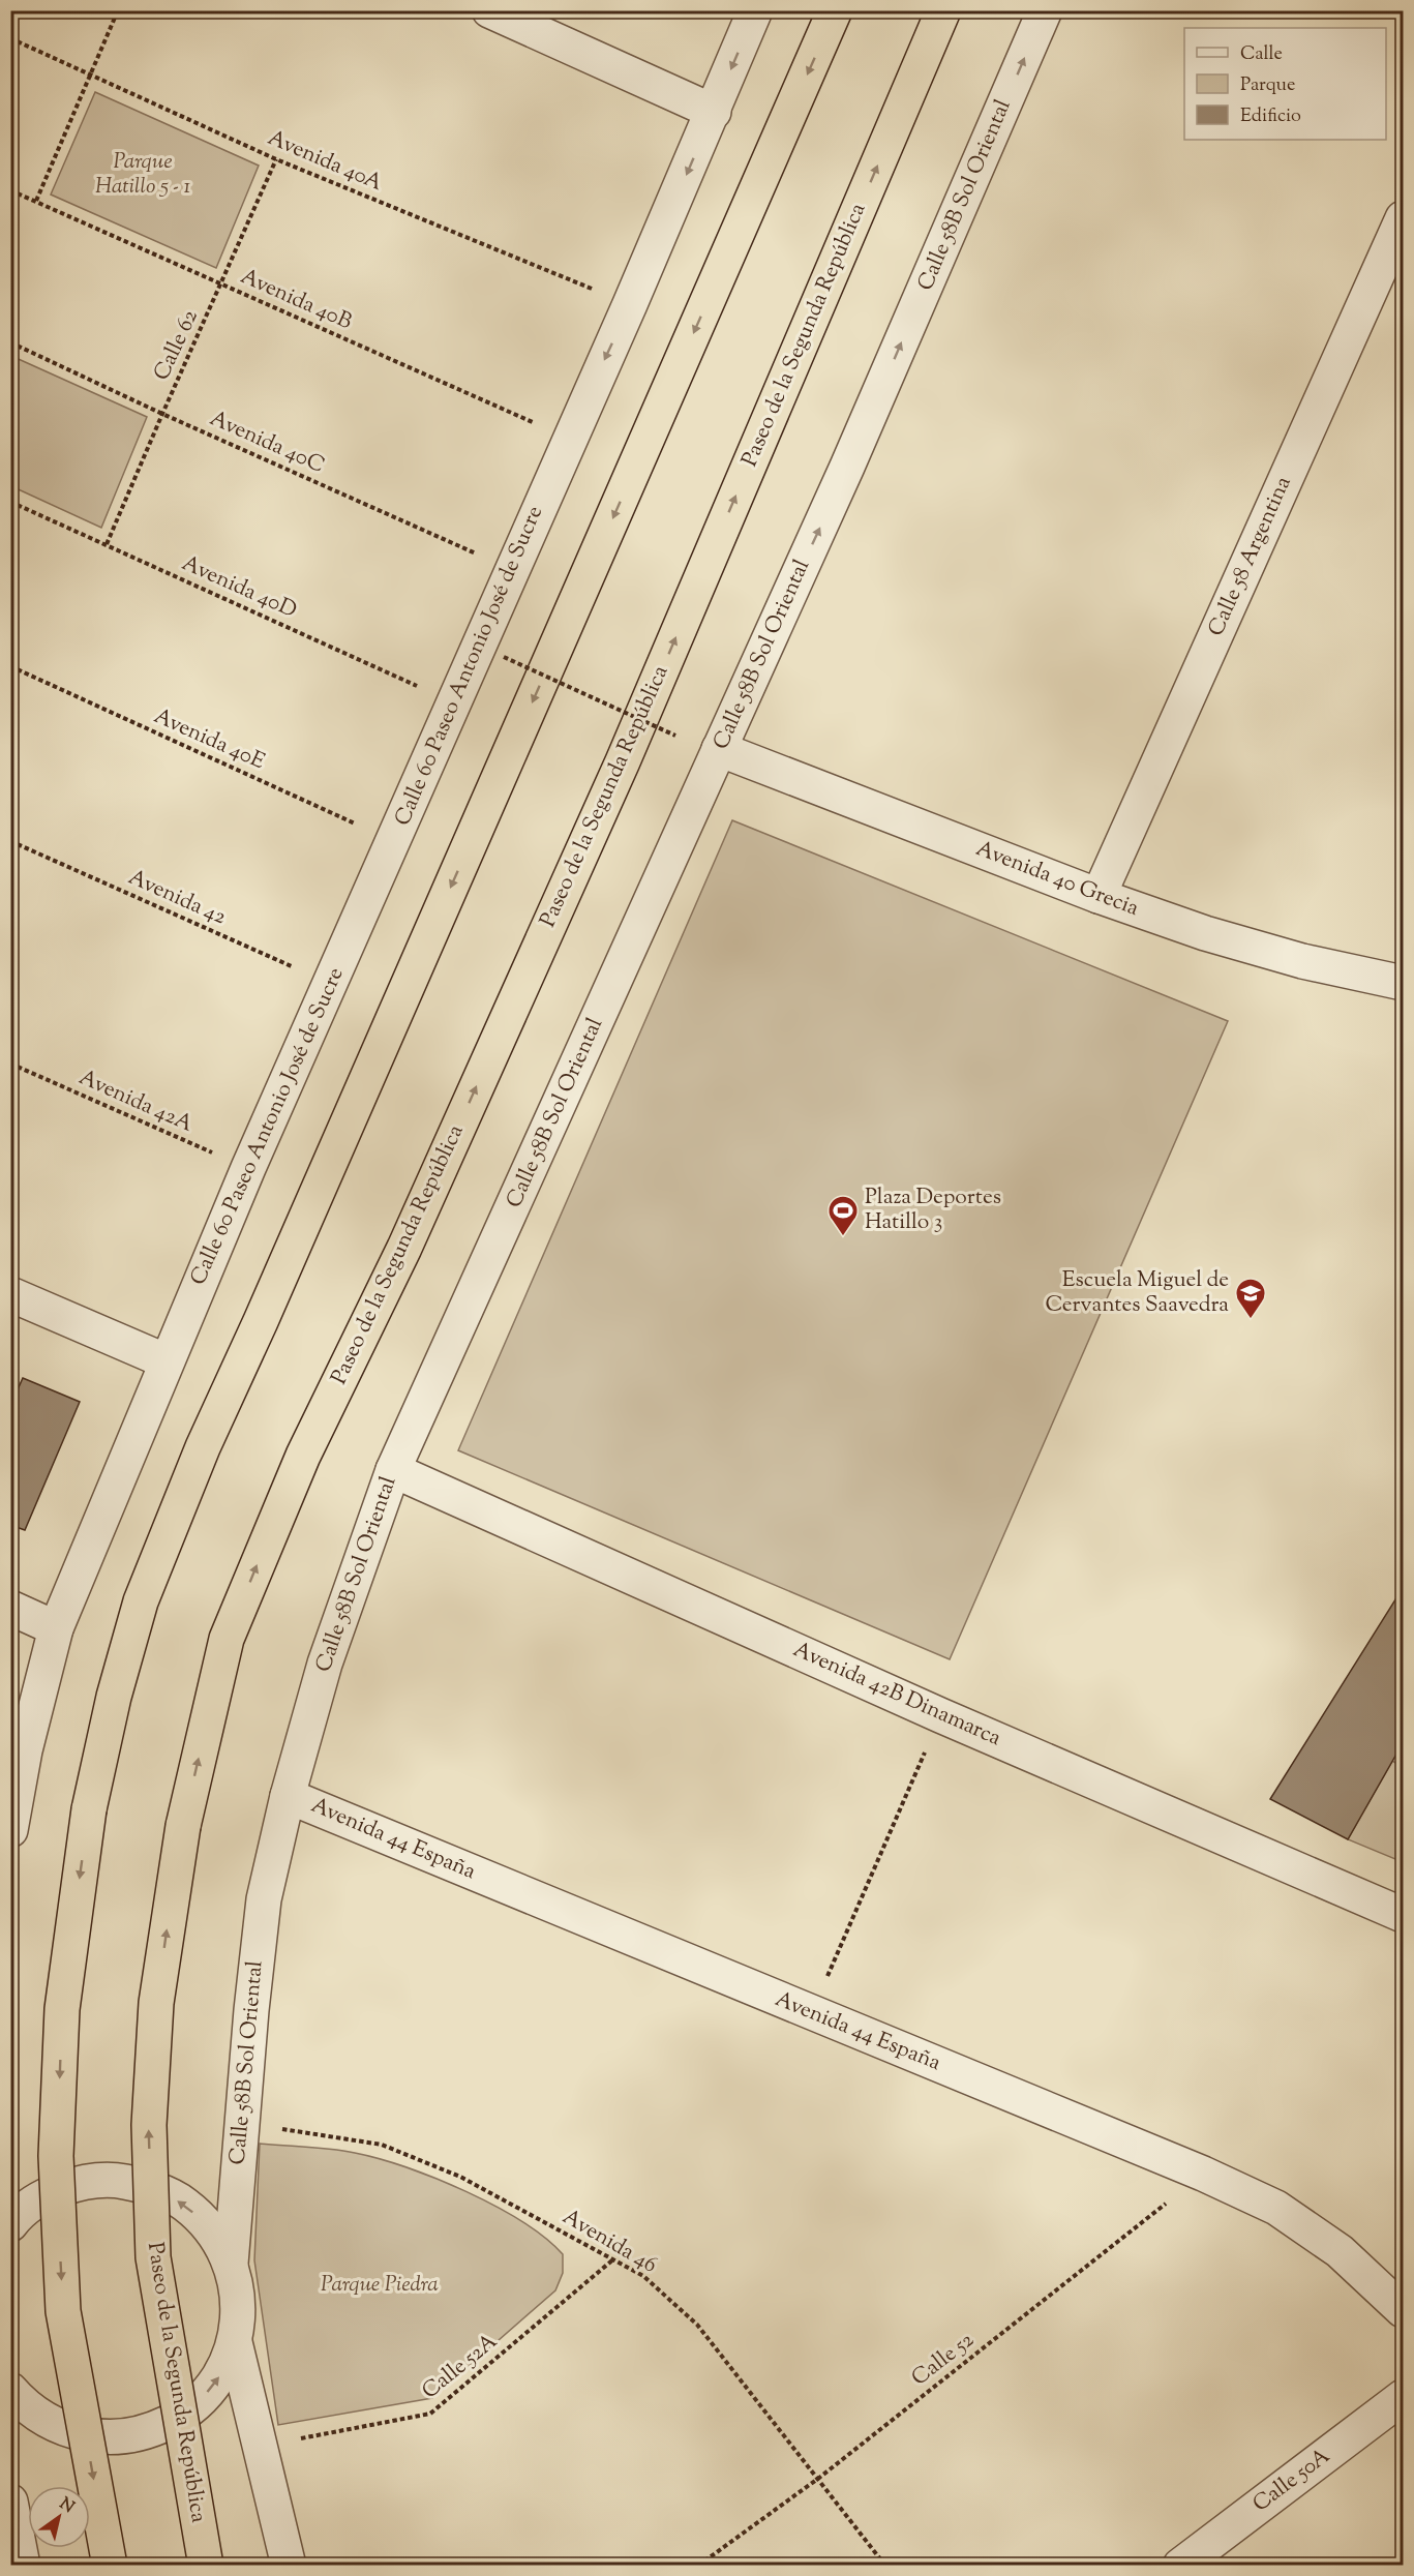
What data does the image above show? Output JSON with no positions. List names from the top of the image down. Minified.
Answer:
{"streets":{"highway":["Paseo de la Segunda República"],"street":["Calle 58B Sol Oriental","Calle 58 Argentina","Calle 60 Paseo Antonio José de Sucre","Avenida 40 Grecia","Avenida 42B Dinamarca","Avenida 44 España","Calle 50A"],"path":["Avenida 40A","Avenida 40B","Calle 62","Avenida 40C","Avenida 40D","Avenida 40E","Avenida 42","Avenida 42A","Avenida 46","Calle 52","Calle 52A"]},"crossings":[["Avenida 40A","Calle 62"],["Calle 58B Sol Oriental","Avenida 40 Grecia"],["Calle 58B Sol Oriental","Avenida 42B Dinamarca"],["Calle 58B Sol Oriental","Avenida 44 España"],["Calle 58B Sol Oriental","Avenida 46"],["Avenida 40B","Calle 62"],["Avenida 40B","Calle 60 Paseo Antonio José de Sucre"],["Calle 62","Avenida 40C"],["Calle 62","Avenida 40D"],["Avenida 40C","Calle 60 Paseo Antonio José de Sucre"],["Calle 58 Argentina","Avenida 40 Grecia"],["Avenida 40D","Calle 60 Paseo Antonio José de Sucre"],["Calle 60 Paseo Antonio José de Sucre","Avenida 40E"],["Calle 60 Paseo Antonio José de Sucre","Avenida 42"],["Calle 60 Paseo Antonio José de Sucre","Avenida 42A"],["Avenida 44 España","Calle 52"],["Avenida 46","Calle 52"],["Avenida 46","Calle 52A"]],"parks":["Parque Hatillo 5 - 1","Parque Piedra"],"places":{"sports":["Plaza Deportes Hatillo 3"],"school or university":["Escuela Miguel de Cervantes Saavedra"]},"legend":["Calle","Parque","Edificio"],"north":"top right"}
